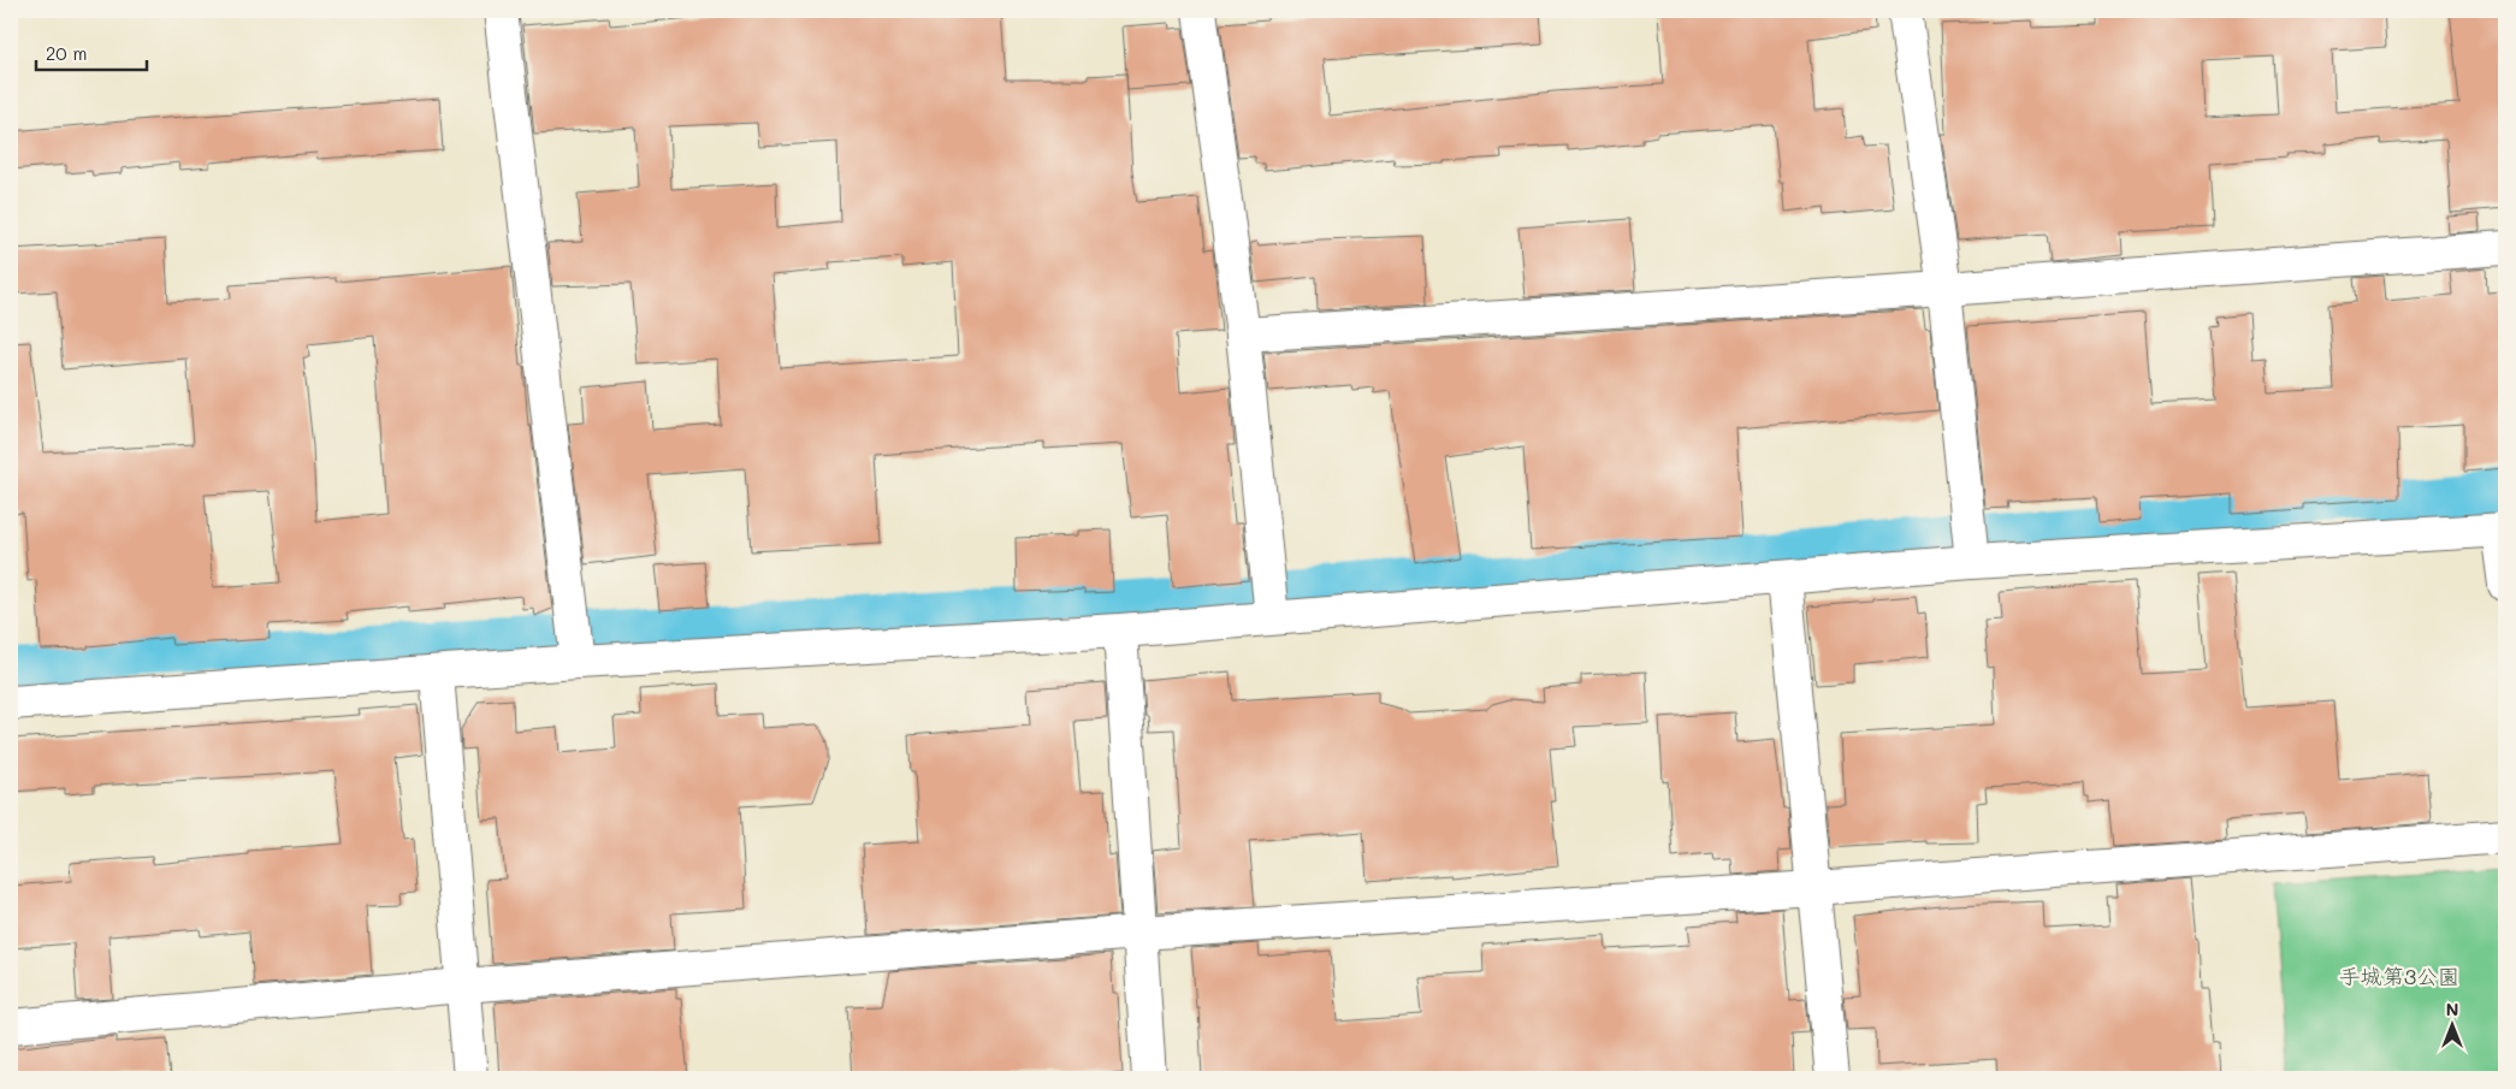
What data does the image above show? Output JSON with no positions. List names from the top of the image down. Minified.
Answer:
{"parks":["手城第3公園"],"scale_bar":"20 m","north":"top"}
